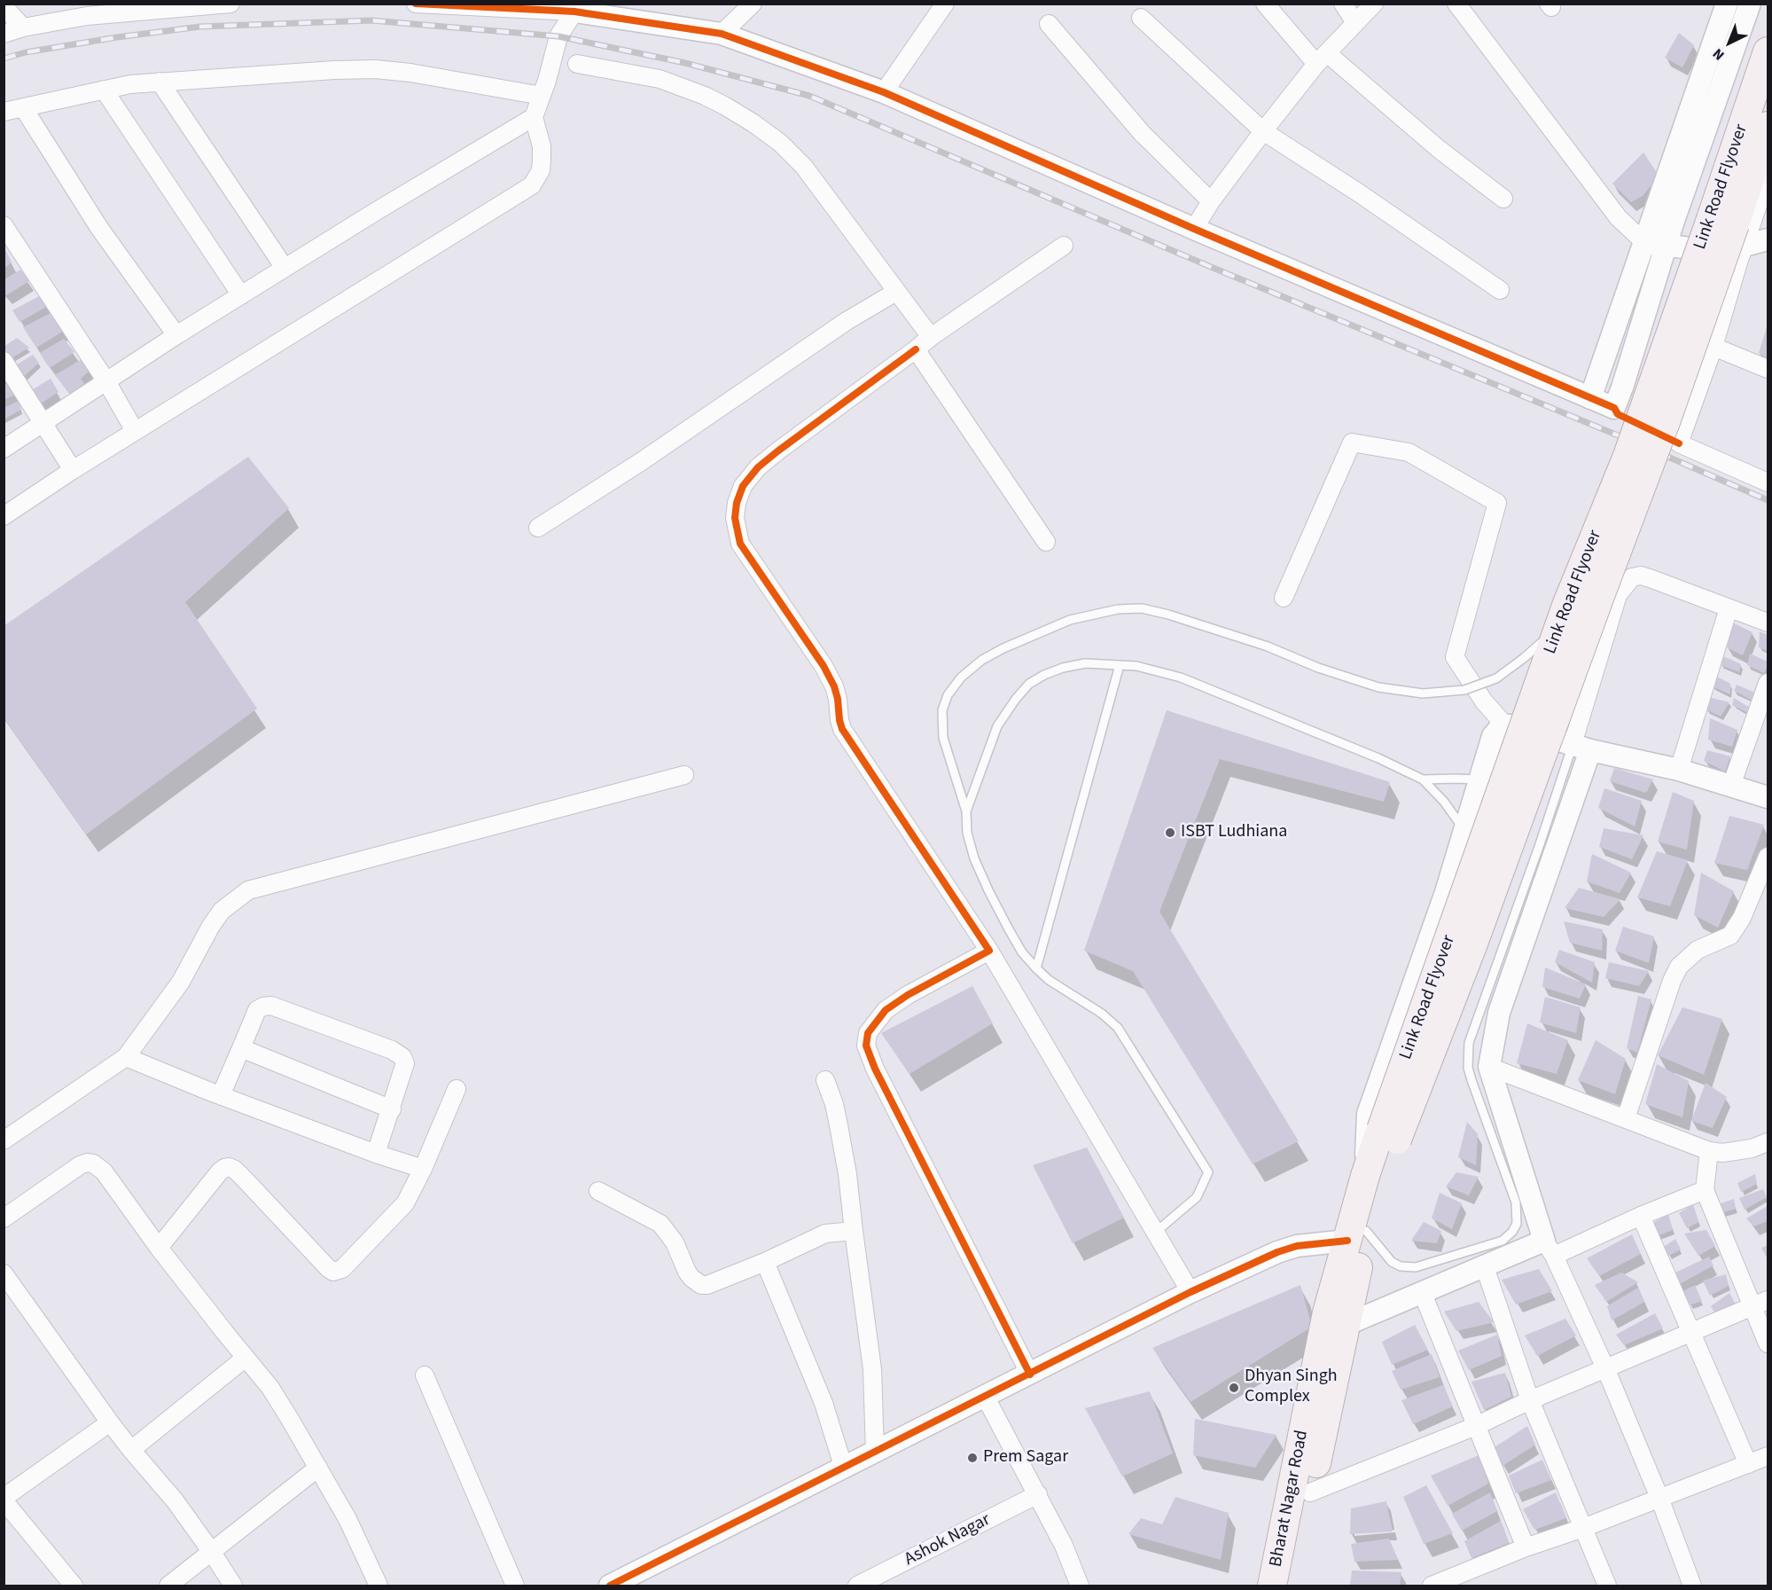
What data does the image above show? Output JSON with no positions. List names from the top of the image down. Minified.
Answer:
{"streets":{"main road":["Link Road Flyover","Bharat Nagar Road"],"street":["Ashok Nagar"]},"crossings":[["Link Road Flyover","Bharat Nagar Road"]],"places":["ISBT Ludhiana","Dhyan Singh Complex","Prem Sagar"],"north":"bottom left"}
